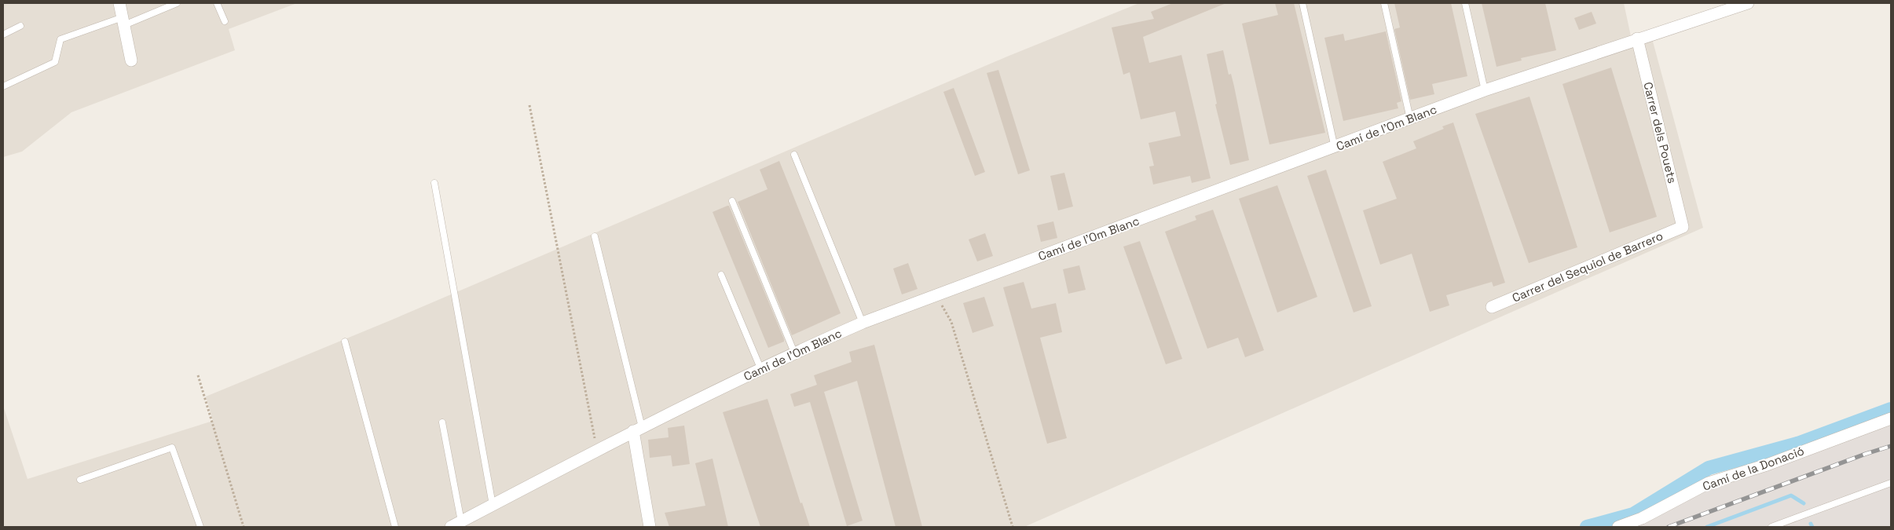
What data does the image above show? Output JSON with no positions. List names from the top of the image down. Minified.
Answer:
{"streets":{"street":["Camí de l'Om Blanc","Carrer dels Pouets","Carrer del Sequiol de Barrero","Camí de la Donació"]},"crossings":[["Camí de l'Om Blanc","Carrer dels Pouets"],["Carrer dels Pouets","Carrer del Sequiol de Barrero"]]}
